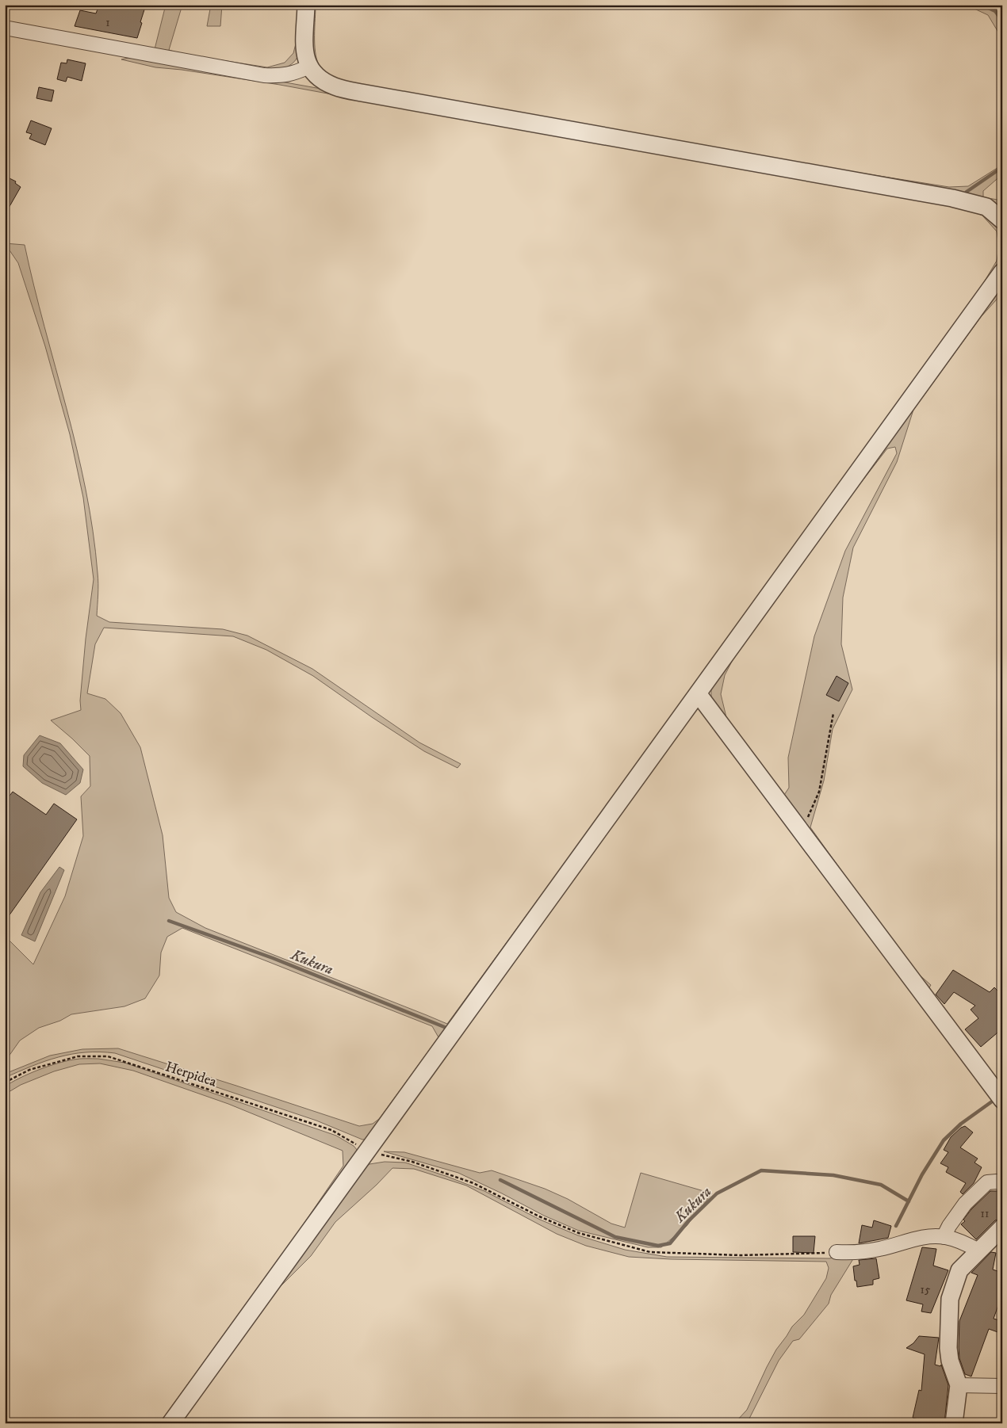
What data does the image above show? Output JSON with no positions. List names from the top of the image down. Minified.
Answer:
{"streets":{"path":["Herpidea"]},"water":["Kukura"],"house_numbers":["1","11","15"]}
